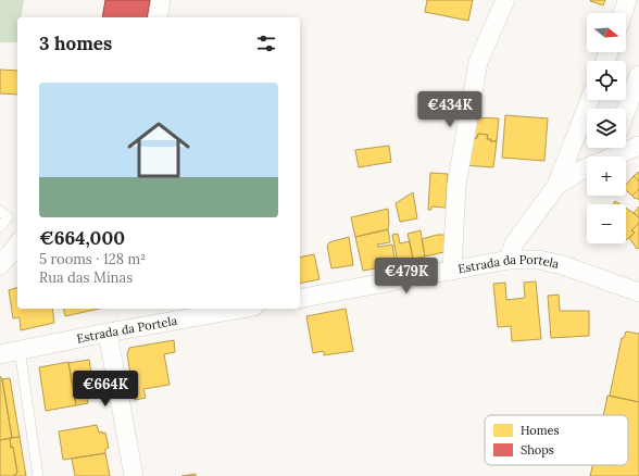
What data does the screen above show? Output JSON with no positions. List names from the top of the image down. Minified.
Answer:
{"streets":{"street":["Estrada da Portela"]},"legend":["Homes","Shops"],"north":"right","page":{"map_buttons":["+","−"],"heading":"3 homes","list":[{"name":"€664,000","note":"5 rooms · 128 m² · Rua das Minas"}],"price":["€434K","€479K","€664K"]}}
